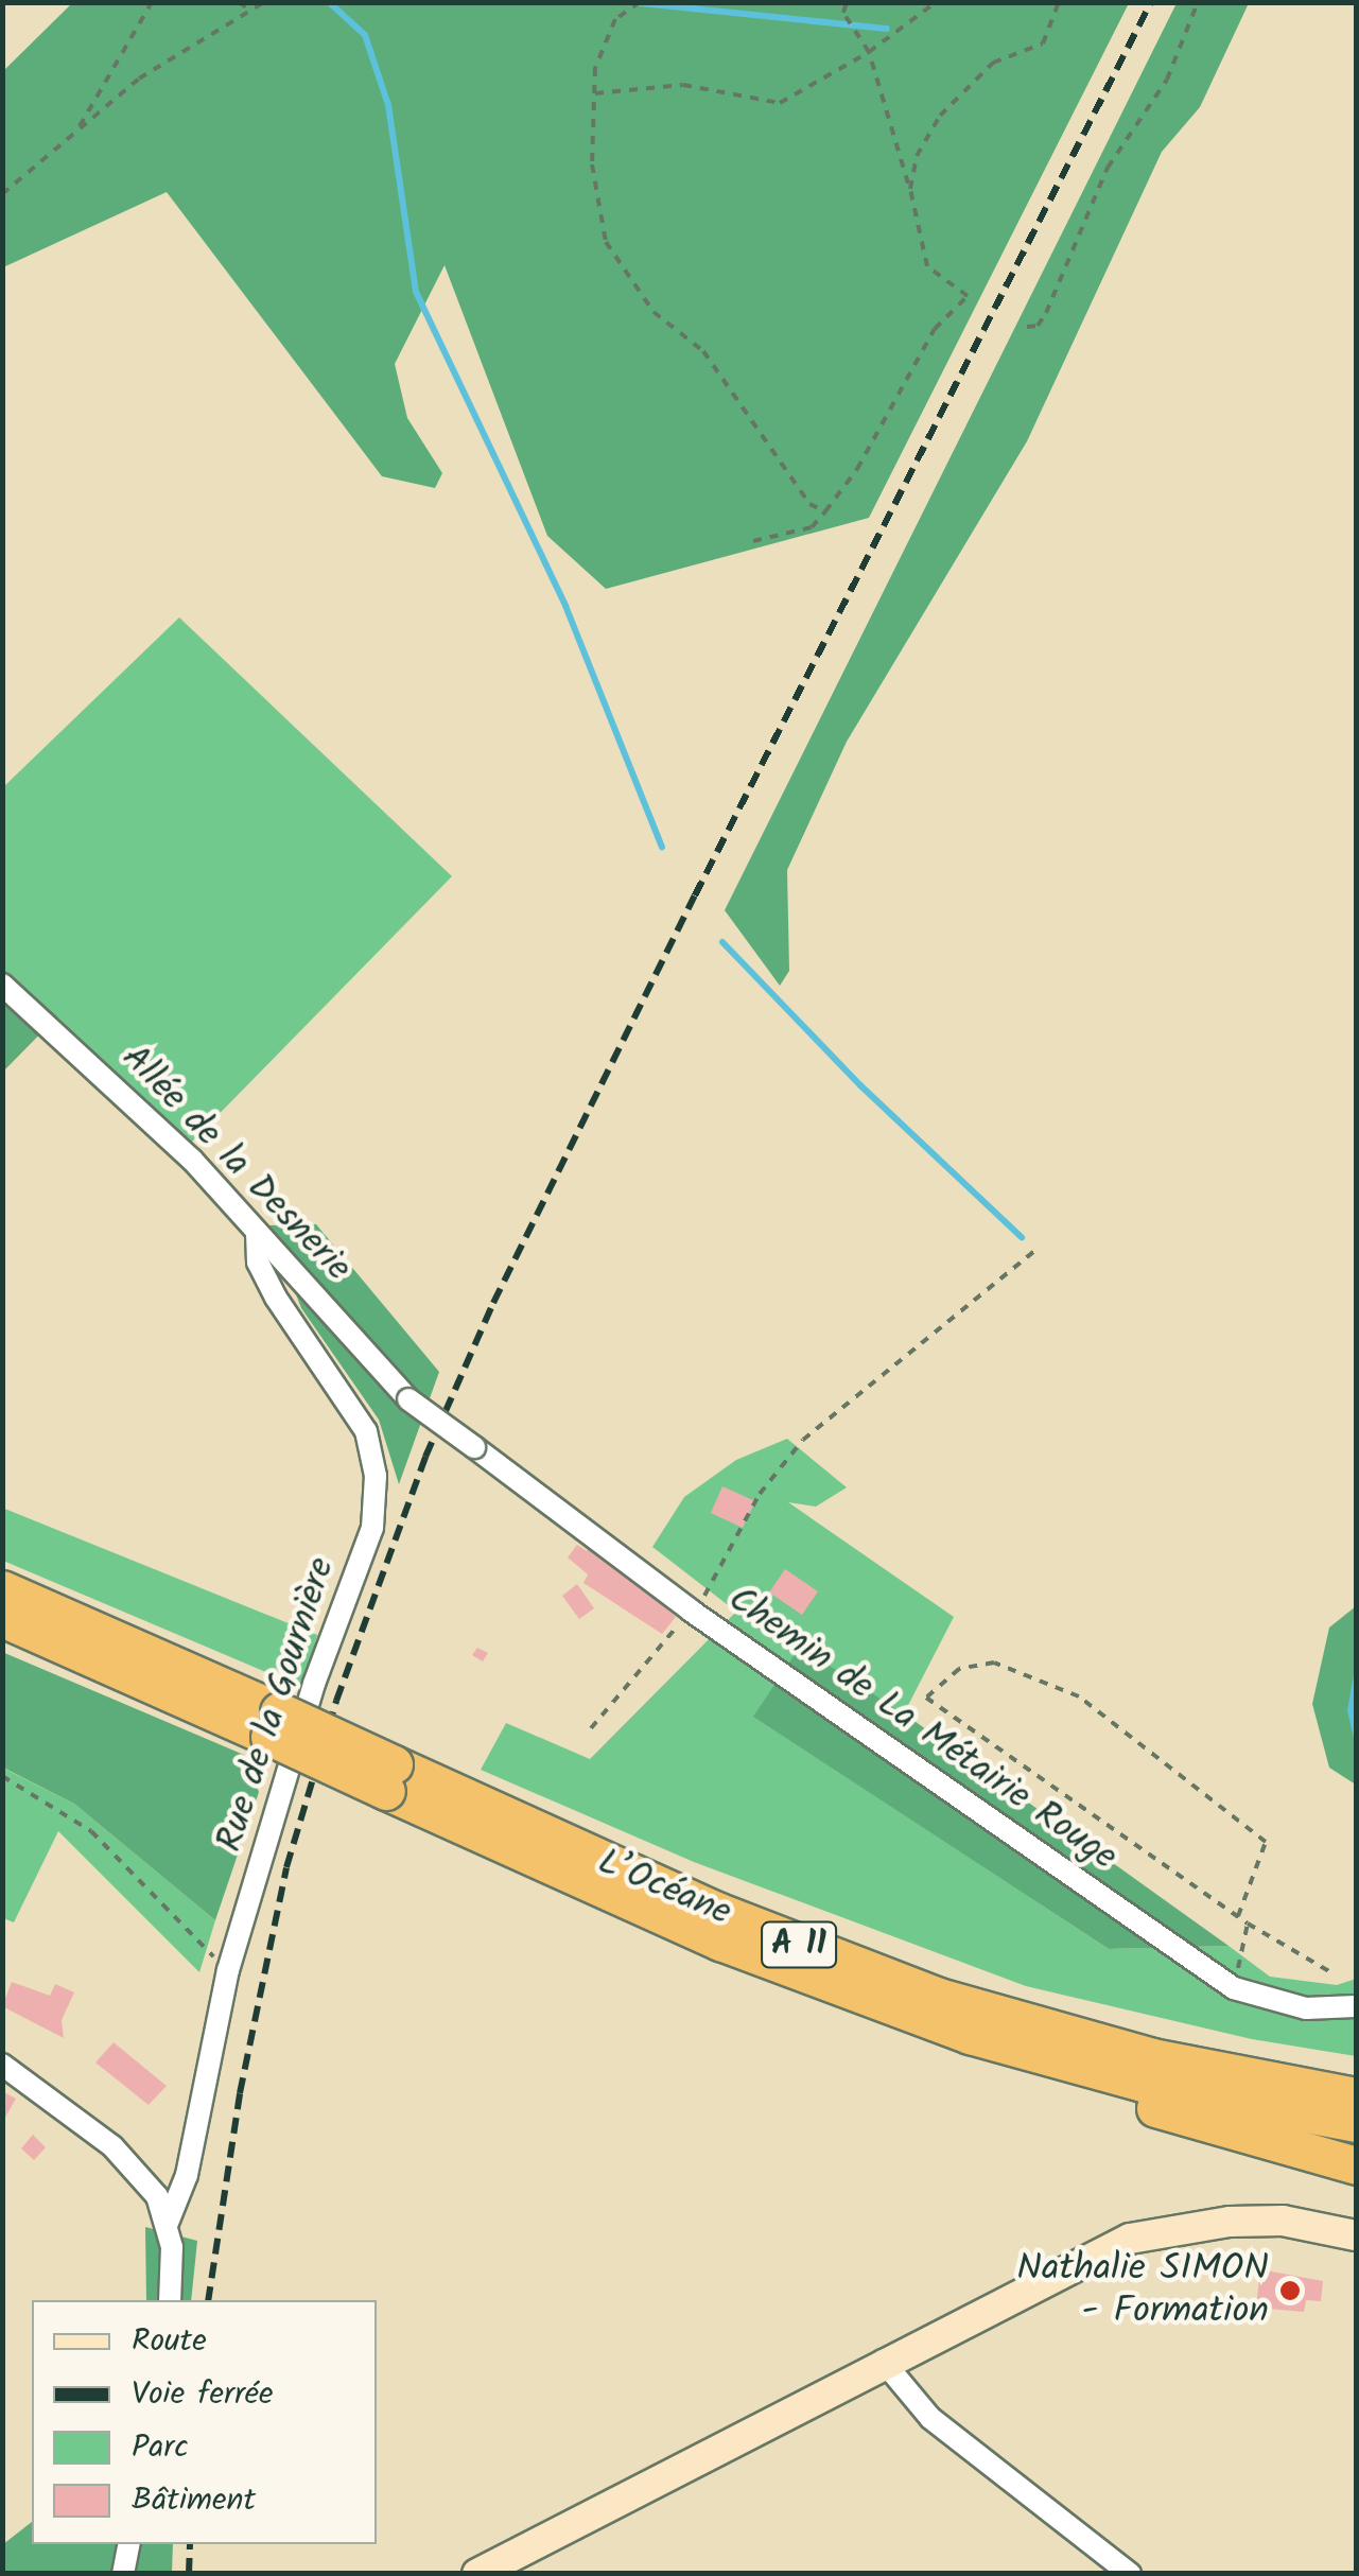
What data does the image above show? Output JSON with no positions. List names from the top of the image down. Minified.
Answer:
{"streets":{"highway":["L’Océane","A 11"],"street":["Allée de la Desnerie","Rue de la Gournière","Chemin de La Métairie Rouge"]},"crossings":[["Allée de la Desnerie","Rue de la Gournière"],["Allée de la Desnerie","Chemin de La Métairie Rouge"]],"places":["Nathalie SIMON - Formation"],"legend":["Route","Voie ferrée","Parc","Bâtiment"]}
